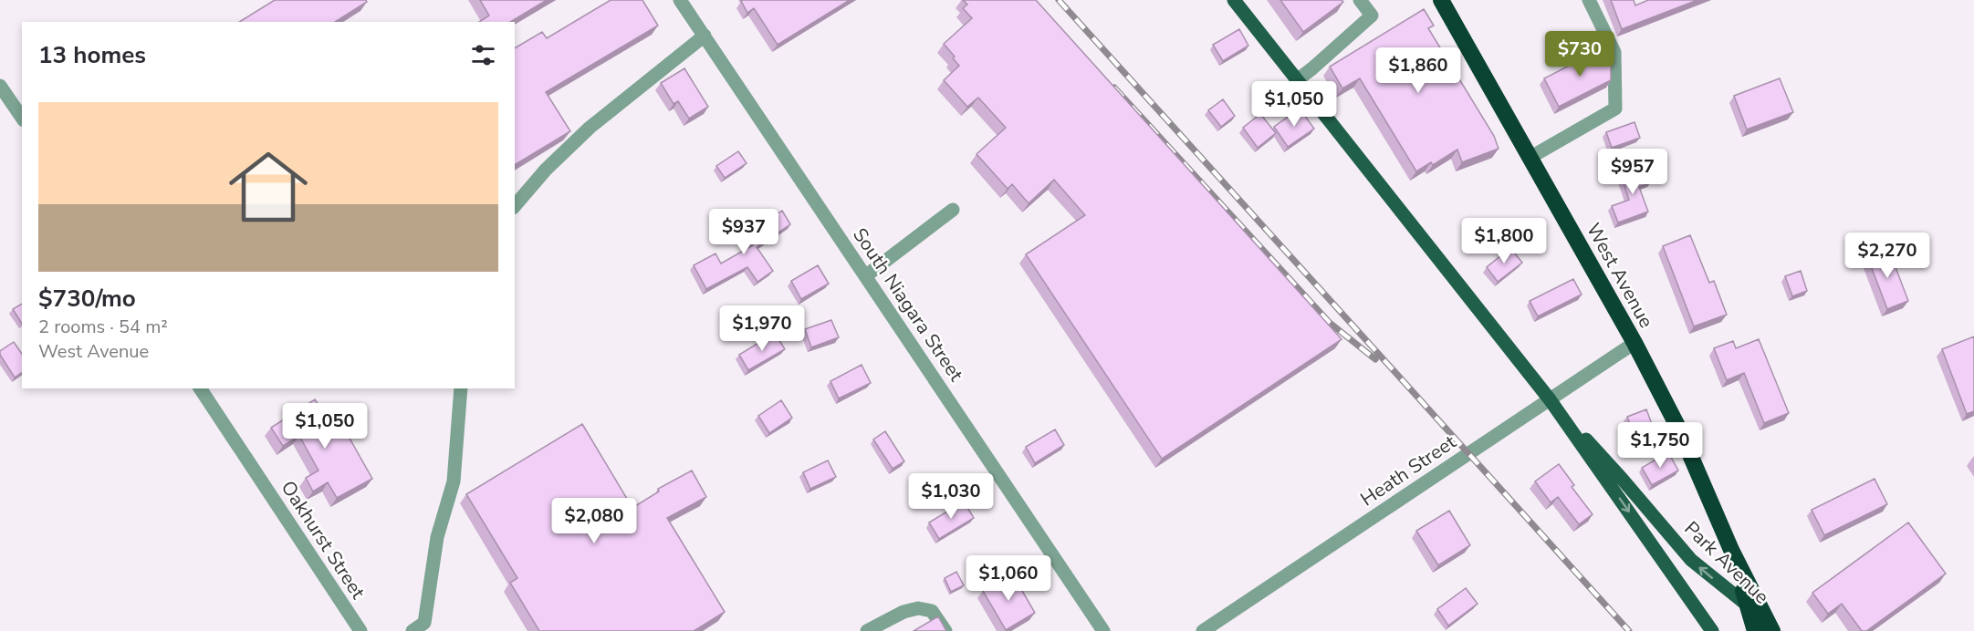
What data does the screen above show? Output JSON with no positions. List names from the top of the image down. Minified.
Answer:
{"streets":{"highway":["West Avenue"],"main road":["Park Avenue"],"street":["South Niagara Street","Heath Street","Oakhurst Street"]},"crossings":[["West Avenue","Heath Street"],["Heath Street","Park Avenue"]],"page":{"heading":"13 homes","price":["$730","$1,860","$1,050","$957","$937","$1,800","$2,270","$1,970","$1,050","$1,750","$1,030","$2,080","$1,060"],"list":[{"name":"$730/mo","note":"2 rooms · 54 m² · West Avenue"}]}}
